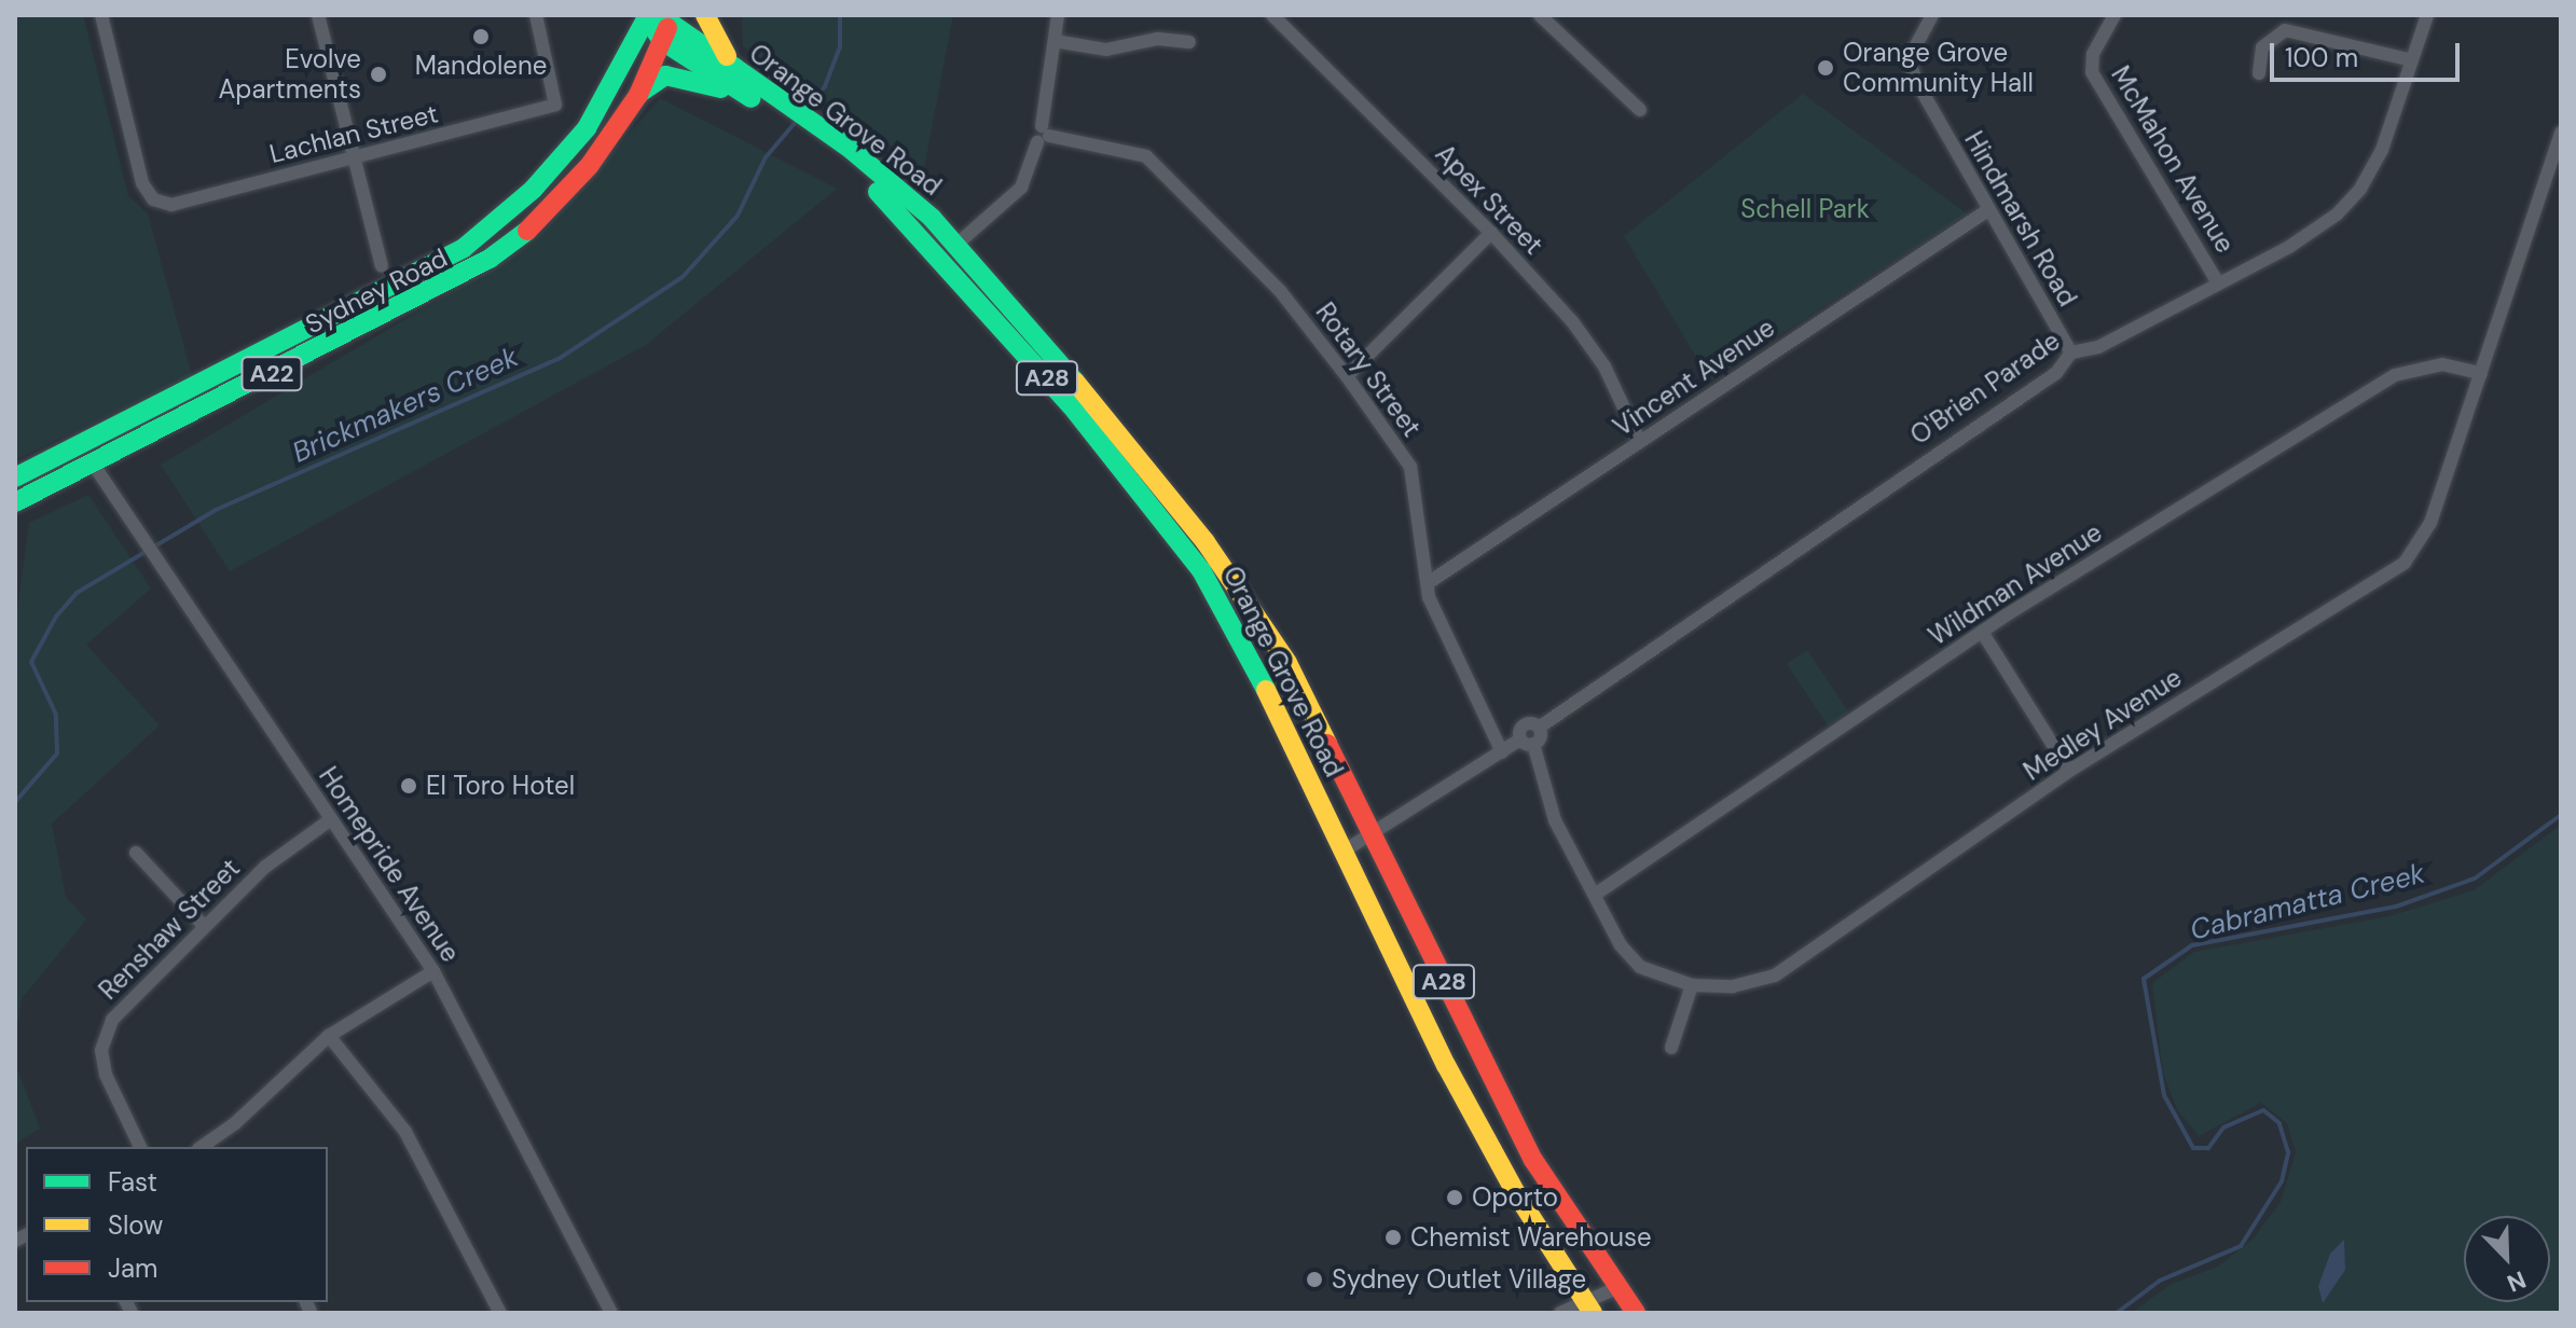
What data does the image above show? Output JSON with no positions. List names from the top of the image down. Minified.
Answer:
{"streets":{"highway":["Orange Grove Road","Sydney Road","A22","A28"],"street":["Lachlan Street","McMahon Avenue","Apex Street","Hindmarsh Road","Rotary Street","Vincent Avenue","O'Brien Parade","Wildman Avenue","Medley Avenue","Homepride Avenue","Renshaw Street"]},"crossings":[["Orange Grove Road","Sydney Road"],["Orange Grove Road","A28"],["McMahon Avenue","O'Brien Parade"],["Apex Street","Vincent Avenue"],["Hindmarsh Road","Vincent Avenue"],["Hindmarsh Road","O'Brien Parade"],["Sydney Road","Homepride Avenue"],["Rotary Street","Vincent Avenue"],["O'Brien Parade","Medley Avenue"],["Wildman Avenue","Medley Avenue"],["Homepride Avenue","Renshaw Street"]],"water":["Brickmakers Creek","Cabramatta Creek"],"parks":["Schell Park"],"places":["Mandolene","Orange Grove Community Hall","Evolve Apartments","El Toro Hotel","Oporto","Chemist Warehouse","Sydney Outlet Village"],"legend":["Fast","Slow","Jam"],"scale_bar":"100 m","north":"bottom right"}
